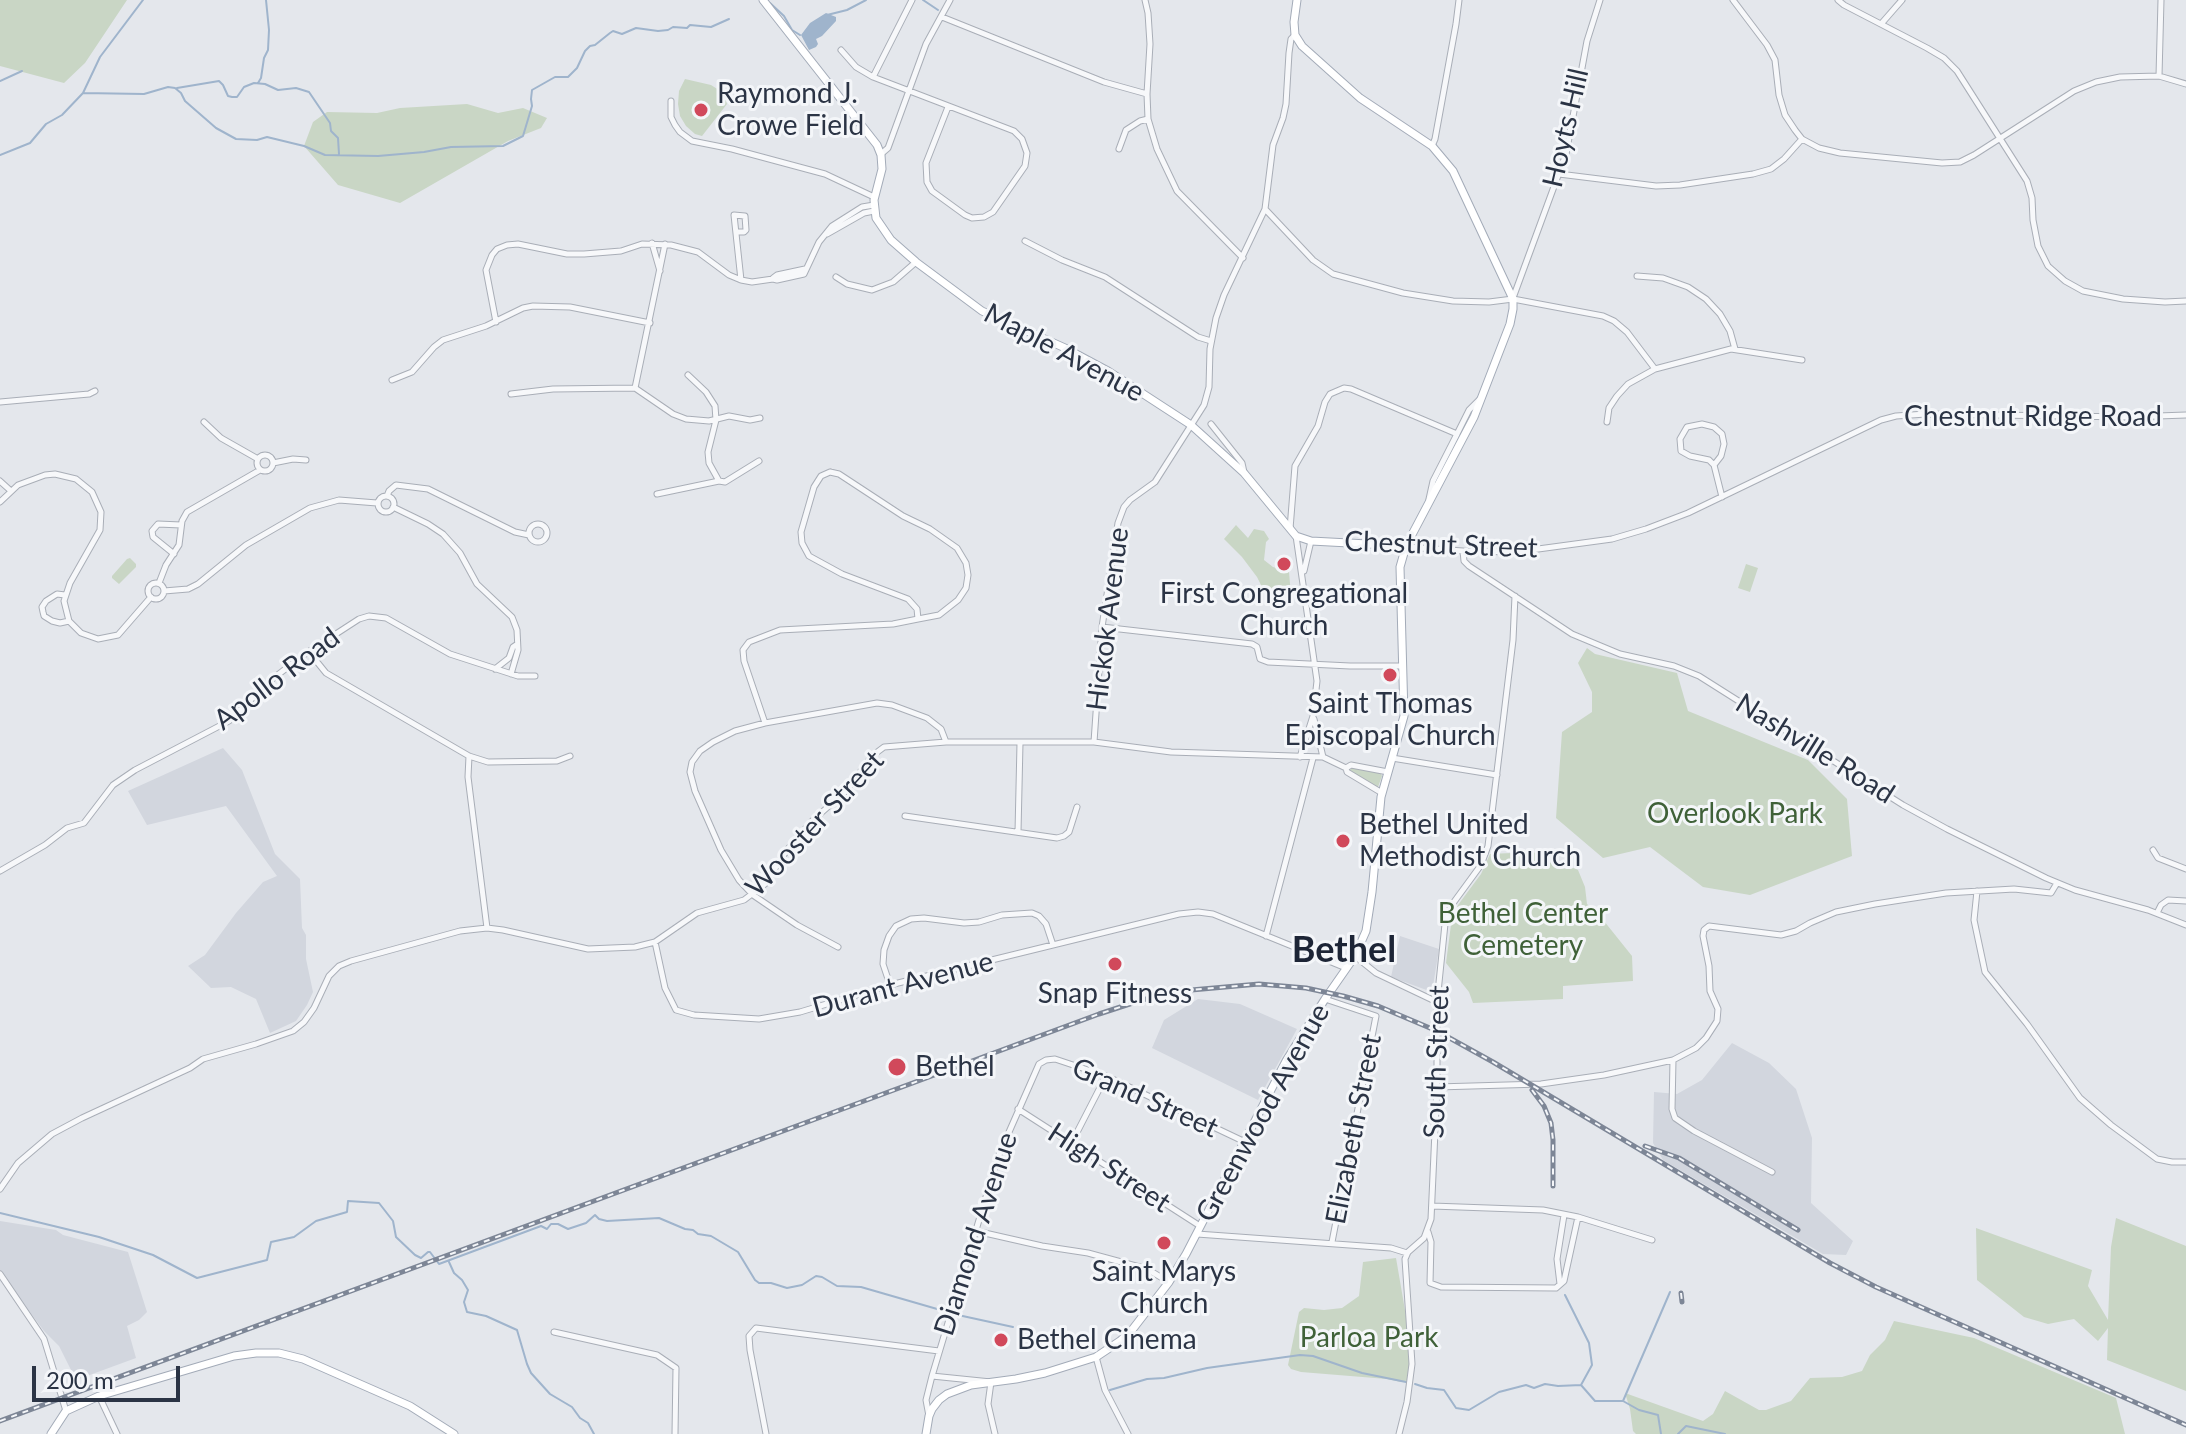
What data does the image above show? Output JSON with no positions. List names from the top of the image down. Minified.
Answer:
{"streets":{"main road":["Maple Avenue","Chestnut Street","Greenwood Avenue"],"street":["Hoyts Hill","Chestnut Ridge Road","Hickok Avenue","Apollo Road","Nashville Road","Wooster Street","Durant Avenue","South Street","Grand Street","Elizabeth Street","High Street","Diamond Avenue"]},"crossings":[["Hoyts Hill","Greenwood Avenue"],["Maple Avenue","Chestnut Street"],["Maple Avenue","Hickok Avenue"],["Chestnut Ridge Road","Chestnut Street"],["Chestnut Street","Nashville Road"],["Chestnut Street","Greenwood Avenue"],["Hickok Avenue","Wooster Street"],["Nashville Road","South Street"],["Wooster Street","Durant Avenue"],["Grand Street","Greenwood Avenue"],["Grand Street","Diamond Avenue"],["Greenwood Avenue","Elizabeth Street"],["Greenwood Avenue","High Street"],["Greenwood Avenue","Diamond Avenue"],["High Street","Diamond Avenue"]],"districts":["Bethel"],"parks":["Overlook Park","Bethel Center Cemetery","Parloa Park"],"places":["Raymond J. Crowe Field","First Congregational Church","Saint Thomas Episcopal Church","Bethel United Methodist Church","Snap Fitness","Bethel","Saint Marys Church","Bethel Cinema"],"scale_bar":"200 m"}
